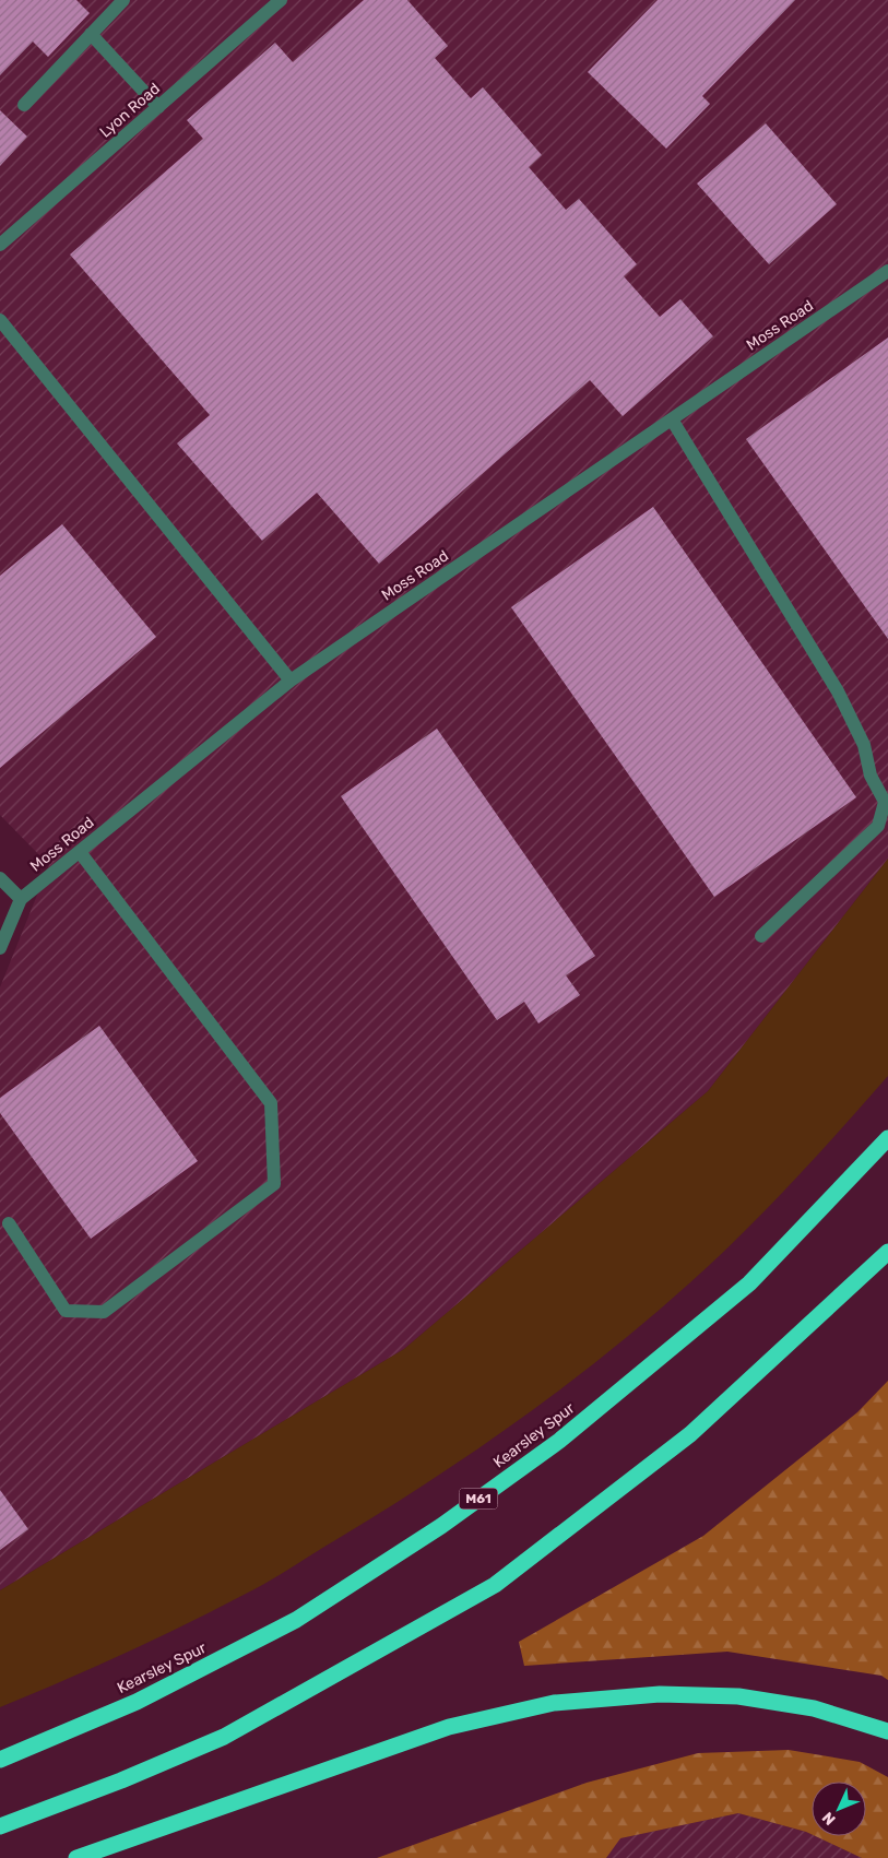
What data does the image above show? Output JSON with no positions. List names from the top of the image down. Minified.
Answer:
{"streets":{"highway":["Kearsley Spur","M61"],"street":["Lyon Road","Moss Road"]},"north":"bottom left"}
